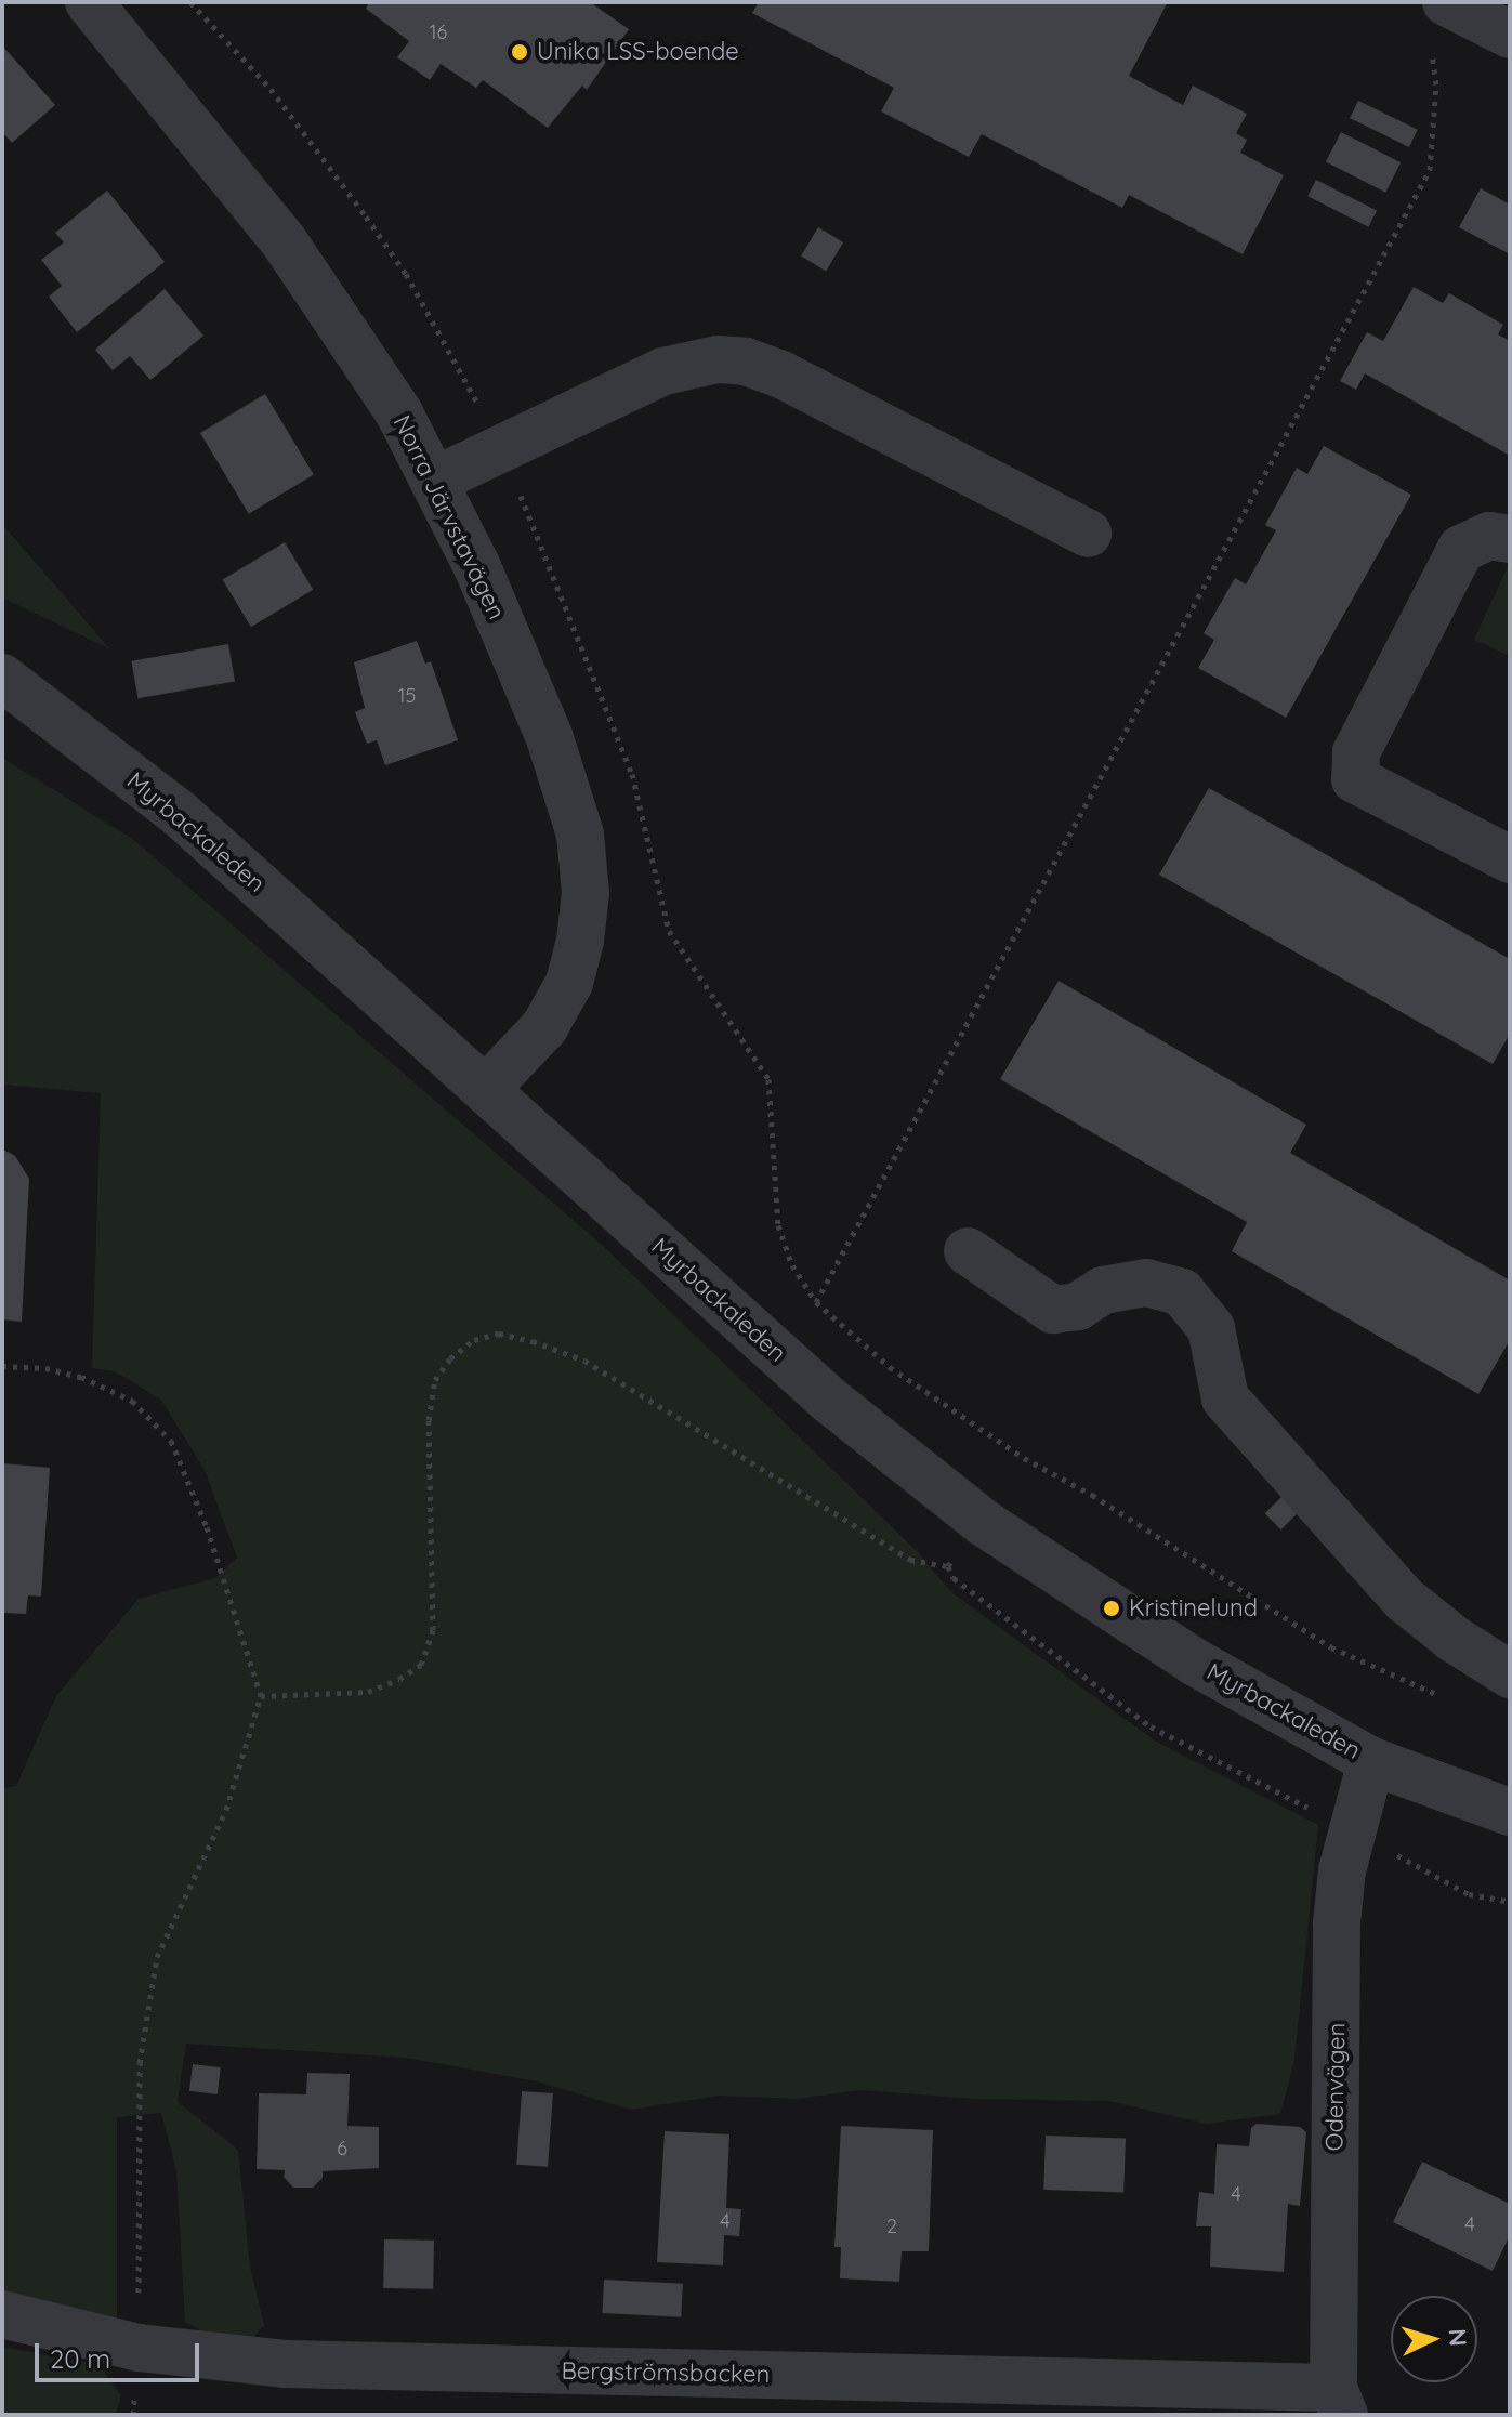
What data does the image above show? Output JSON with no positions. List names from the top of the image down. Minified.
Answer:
{"streets":{"street":["Norra Järvstavägen","Myrbackaleden","Odenvägen","Bergströmsbacken"]},"crossings":[["Norra Järvstavägen","Myrbackaleden"],["Myrbackaleden","Odenvägen"],["Odenvägen","Bergströmsbacken"]],"places":["Unika LSS-boende","Kristinelund"],"house_numbers":["16","15","6","4","4","4","2"],"scale_bar":"20 m","north":"right"}
